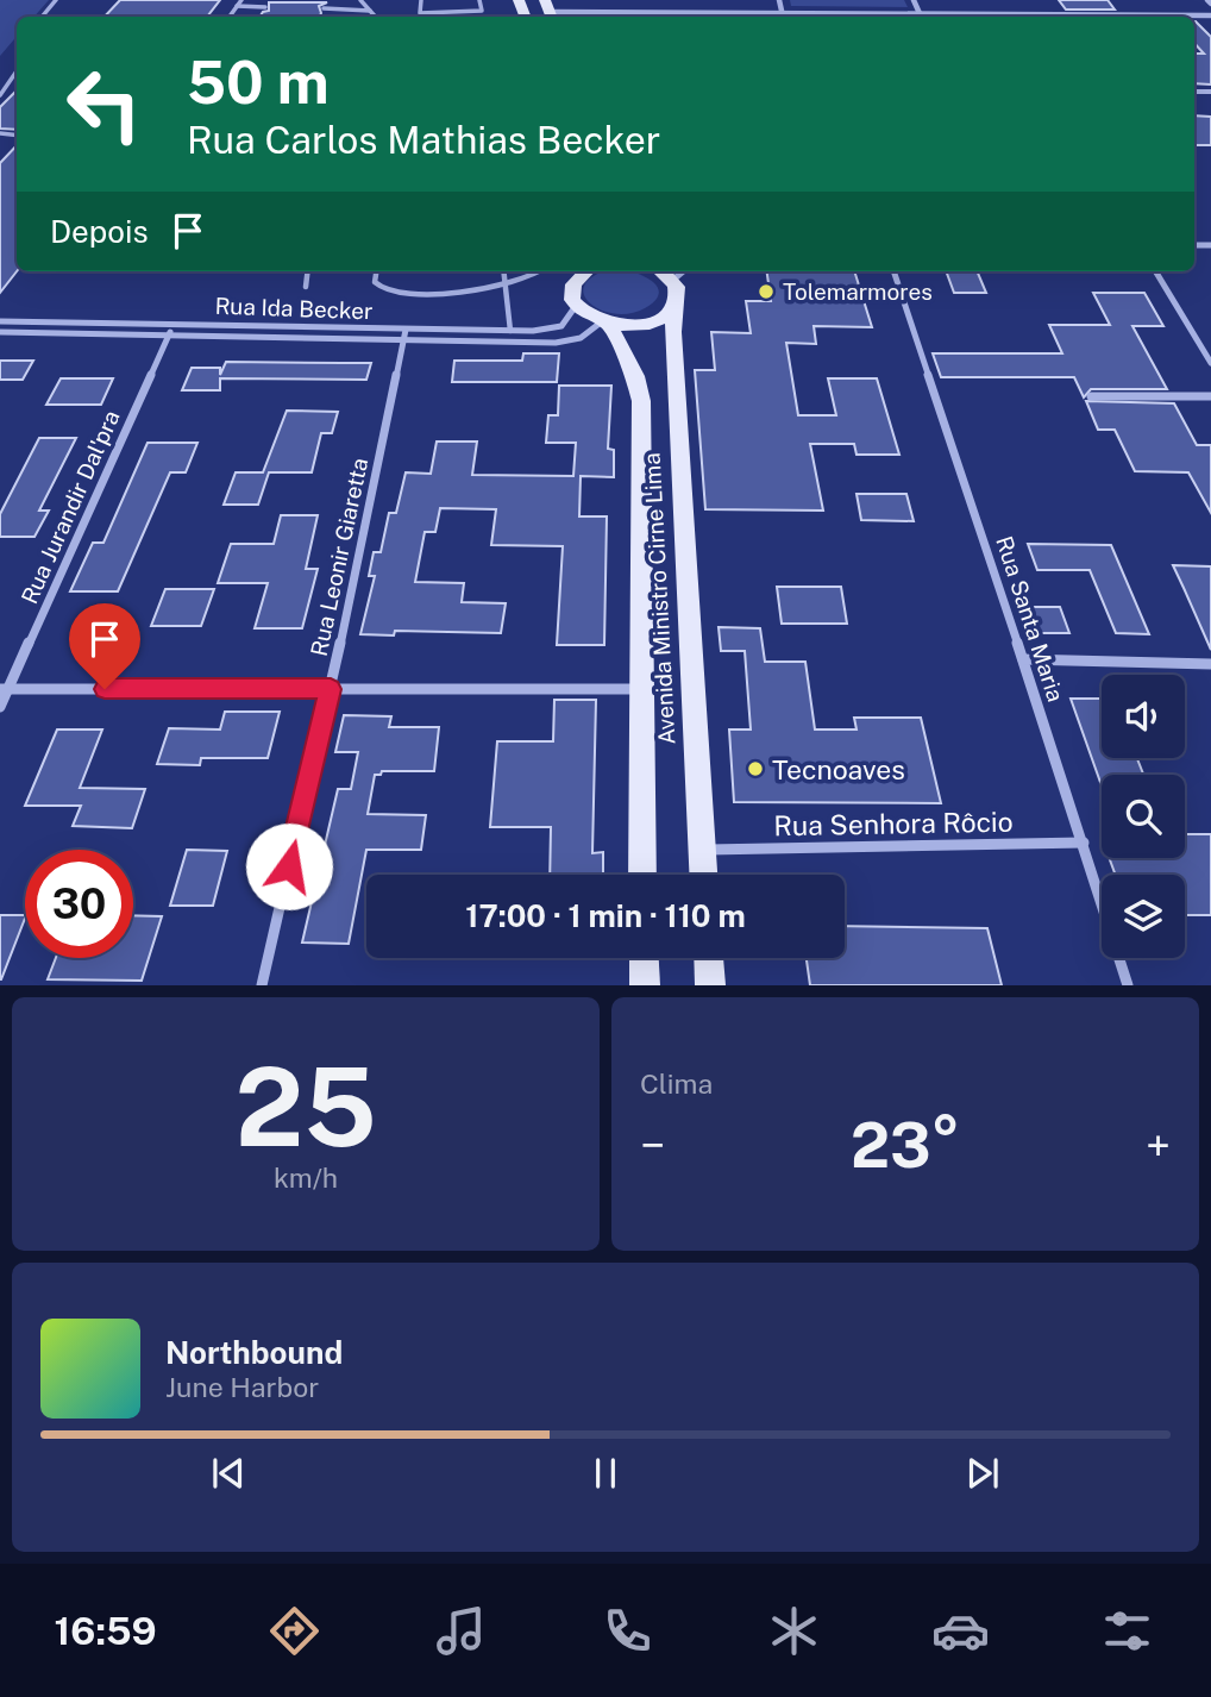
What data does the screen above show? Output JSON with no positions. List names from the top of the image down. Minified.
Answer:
{"streets":{"main road":["Avenida Ministro Cirne Lima"],"street":["Rua Ida Becker","Rua Jurandir Dal'pra","Rua Leonir Giaretta","Rua Santa Maria","Rua Senhora Rôcio"]},"crossings":[["Rua Ida Becker","Rua Jurandir Dal'pra"],["Rua Ida Becker","Rua Leonir Giaretta"],["Avenida Ministro Cirne Lima","Rua Senhora Rôcio"],["Rua Santa Maria","Rua Senhora Rôcio"]],"places":["Tolemarmores","Tecnoaves"],"page":{"turn":["50 m","Rua Carlos Mathias Becker"],"then":"Depois","limit":"30","trip":"17:00 · 1 min · 110 m","tile":[["25","km/h"],"Clima"],"heat":["−","23°","+"],"song":["Northbound","June Harbor"],"tabs":"16:59"}}
